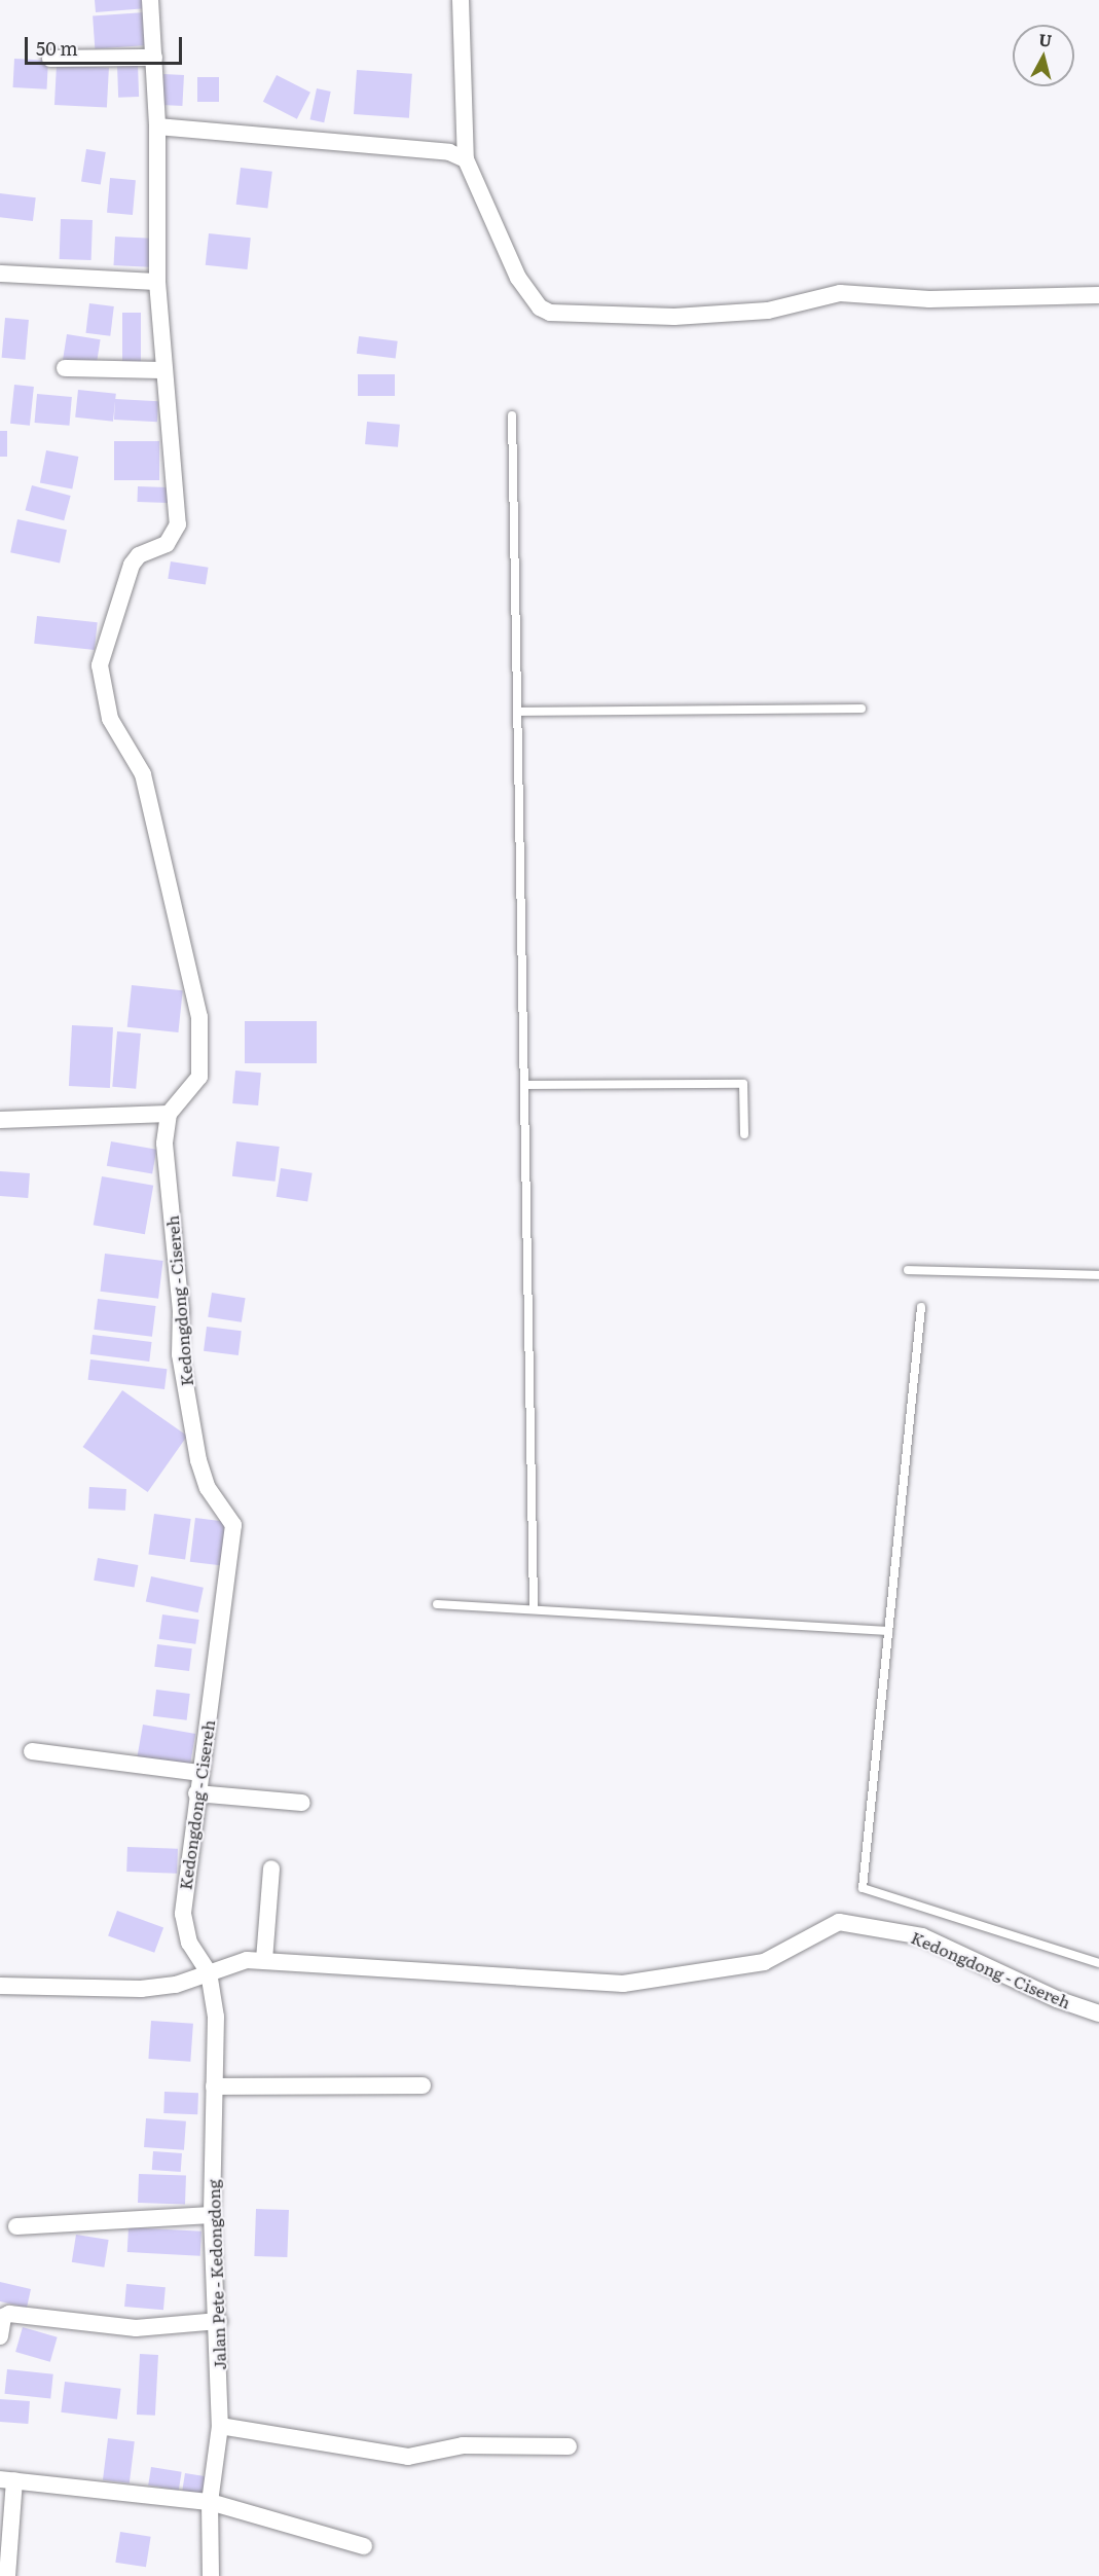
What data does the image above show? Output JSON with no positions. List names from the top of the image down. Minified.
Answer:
{"streets":{"street":["Kedongdong - Cisereh","Jalan Pete - Kedongdong"]},"crossings":[["Kedongdong - Cisereh","Jalan Pete - Kedongdong"]],"scale_bar":"50 m","north":"top"}
